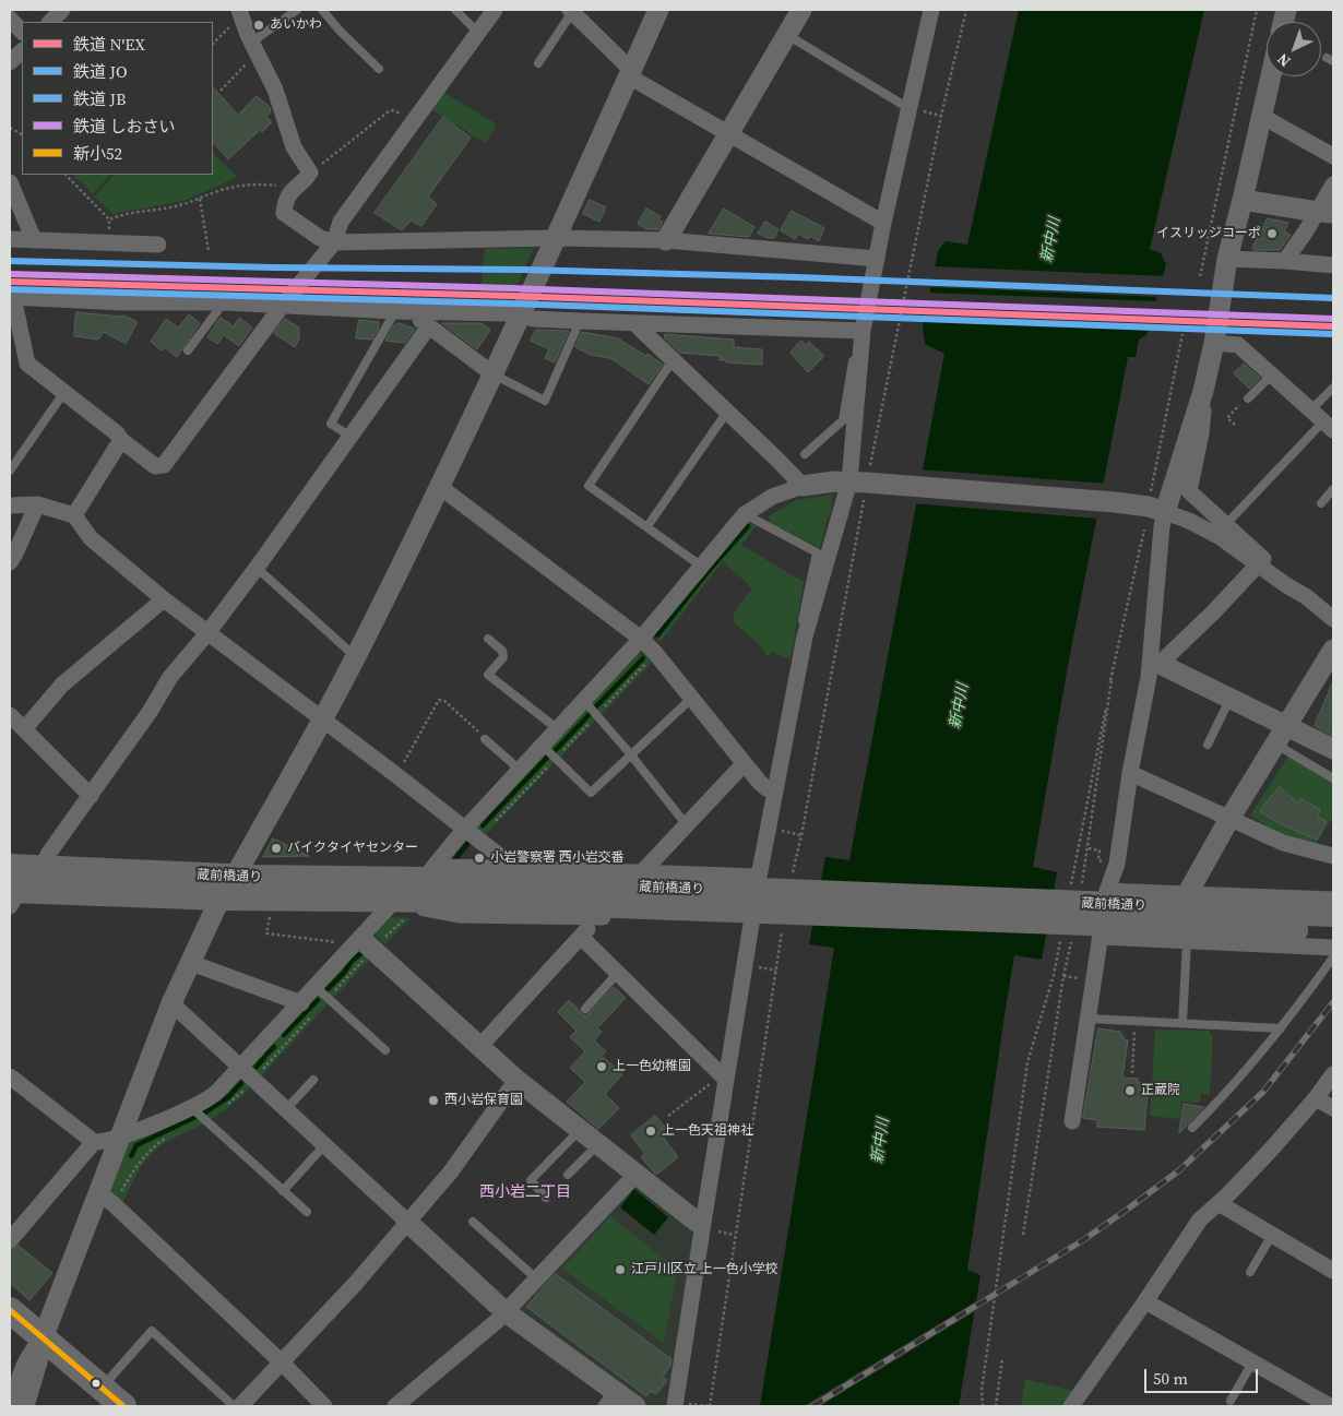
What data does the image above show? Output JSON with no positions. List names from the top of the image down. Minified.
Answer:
{"streets":{"main road":["蔵前橋通り"]},"districts":["西小岩二丁目"],"water":["新中川"],"places":["あいかわ","イスリッジコーポ","バイクタイヤセンター","小岩警察署 西小岩交番","上一色幼稚園","正蔵院","西小岩保育園","上一色天祖神社","江戸川区立 上一色小学校"],"lines":["rail line JB","rail line しおさい","rail line N'EX","rail line JO","transit line 新小52"],"legend":["鉄道 N'EX","鉄道 JO","鉄道 JB","鉄道 しおさい","新小52"],"scale_bar":"50 m","north":"bottom left"}
